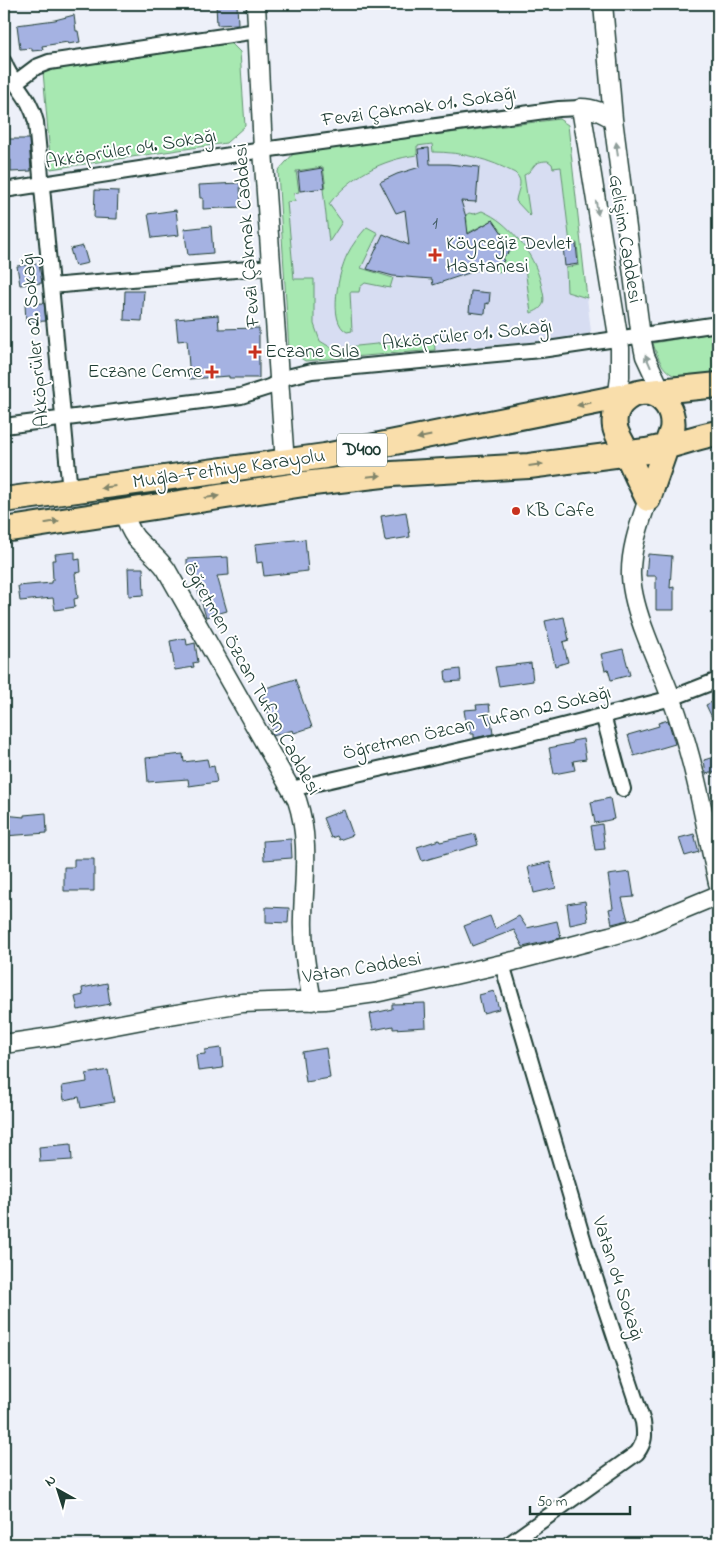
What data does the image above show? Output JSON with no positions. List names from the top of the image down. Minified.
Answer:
{"streets":{"highway":["D400","Muğla-Fethiye Karayolu"],"street":["Fevzi Çakmak 01. Sokağı","Akköprüler 04. Sokağı","Fevzi Çakmak Caddesi","Gelişim Caddesi","Akköprüler 01. Sokağı","Akköprüler 02. Sokağı","Öğretmen Özcan Tufan Caddesi","Öğretmen Özcan Tufan 02 Sokağı","Vatan Caddesi","Vatan 04 Sokağı"]},"crossings":[["Fevzi Çakmak 01. Sokağı","Akköprüler 04. Sokağı"],["Fevzi Çakmak 01. Sokağı","Fevzi Çakmak Caddesi"],["Fevzi Çakmak 01. Sokağı","Gelişim Caddesi"],["Akköprüler 04. Sokağı","Fevzi Çakmak Caddesi"],["Akköprüler 04. Sokağı","Akköprüler 02. Sokağı"],["Fevzi Çakmak Caddesi","Akköprüler 01. Sokağı"],["Fevzi Çakmak Caddesi","Muğla-Fethiye Karayolu"],["Gelişim Caddesi","Akköprüler 01. Sokağı"],["Gelişim Caddesi","Muğla-Fethiye Karayolu"],["Akköprüler 01. Sokağı","Akköprüler 02. Sokağı"],["Akköprüler 02. Sokağı","Muğla-Fethiye Karayolu"],["Muğla-Fethiye Karayolu","Öğretmen Özcan Tufan Caddesi"],["Öğretmen Özcan Tufan Caddesi","Öğretmen Özcan Tufan 02 Sokağı"],["Öğretmen Özcan Tufan Caddesi","Vatan Caddesi"],["Vatan Caddesi","Vatan 04 Sokağı"]],"places":{"health":["Köyceğiz Devlet Hastanesi","Eczane Sıla","Eczane Cemre"],"other":["KB Cafe"]},"house_numbers":["1"],"scale_bar":"50 m","north":"top left"}
